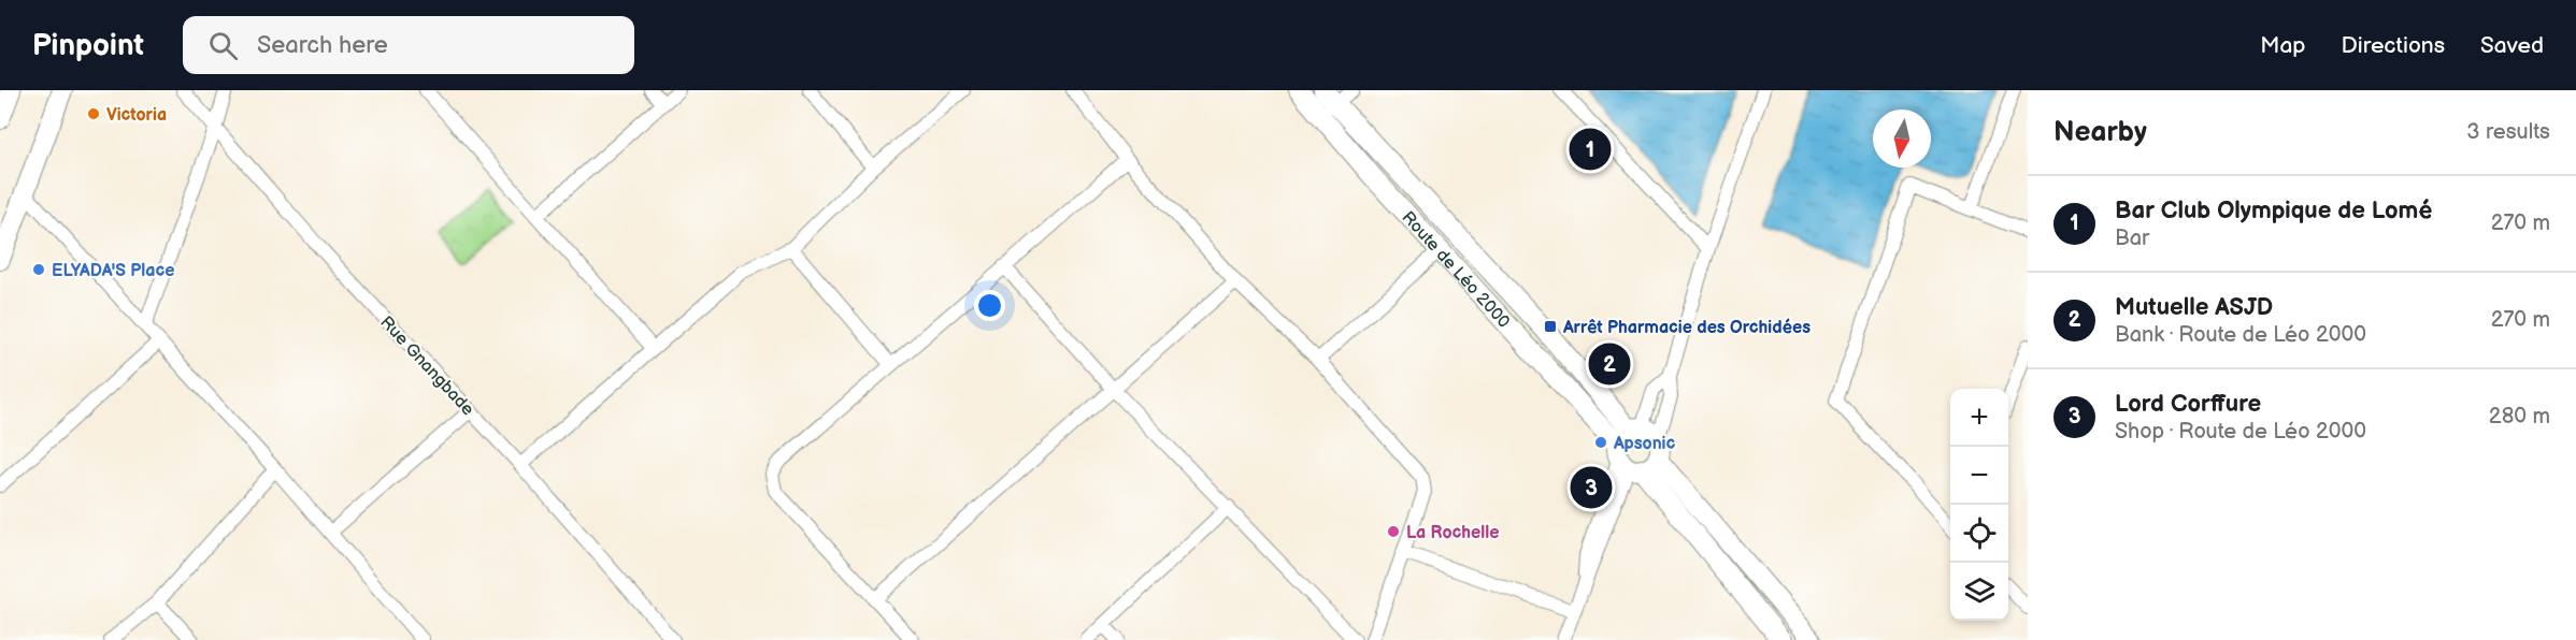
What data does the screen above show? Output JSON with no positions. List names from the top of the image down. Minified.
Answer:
{"streets":{"street":["Route de Léo 2000","Rue Gnangbade"]},"places":{"other":["Victoria","ELYADA'S Place","Apsonic","La Rochelle"],"transit":["Arrêt Pharmacie des Orchidées"]},"north":"bottom","page":{"header":"Pinpoint","search":"Search here","nav":["Map","Directions","Saved"],"heading":["Nearby","3 results"],"pins":["1","2","3"],"list":[{"mark":"1","name":"Bar Club Olympique de Lomé","note":"Bar","value":"270 m"},{"mark":"2","name":"Mutuelle ASJD","note":"Bank · Route de Léo 2000","value":"270 m"},{"mark":"3","name":"Lord Corffure","note":"Shop · Route de Léo 2000","value":"280 m"}],"map_buttons":["+","−"]}}
